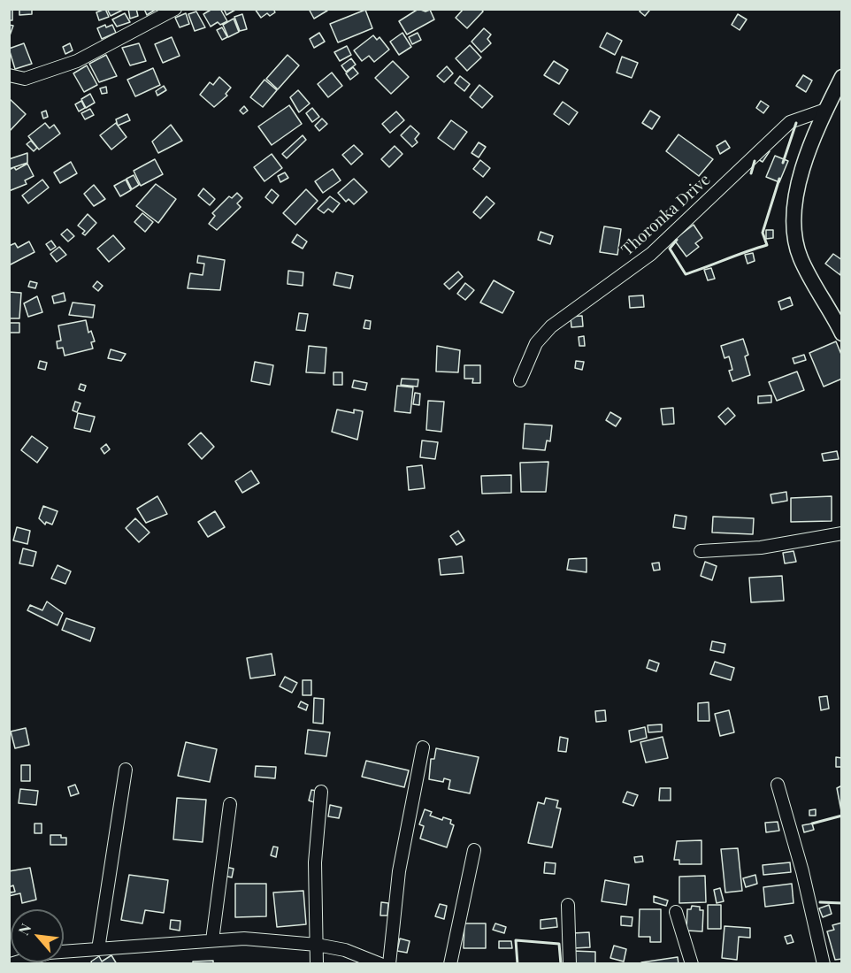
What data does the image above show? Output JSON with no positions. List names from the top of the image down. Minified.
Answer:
{"streets":{"street":["Thoronka Drive"]},"north":"top left"}
